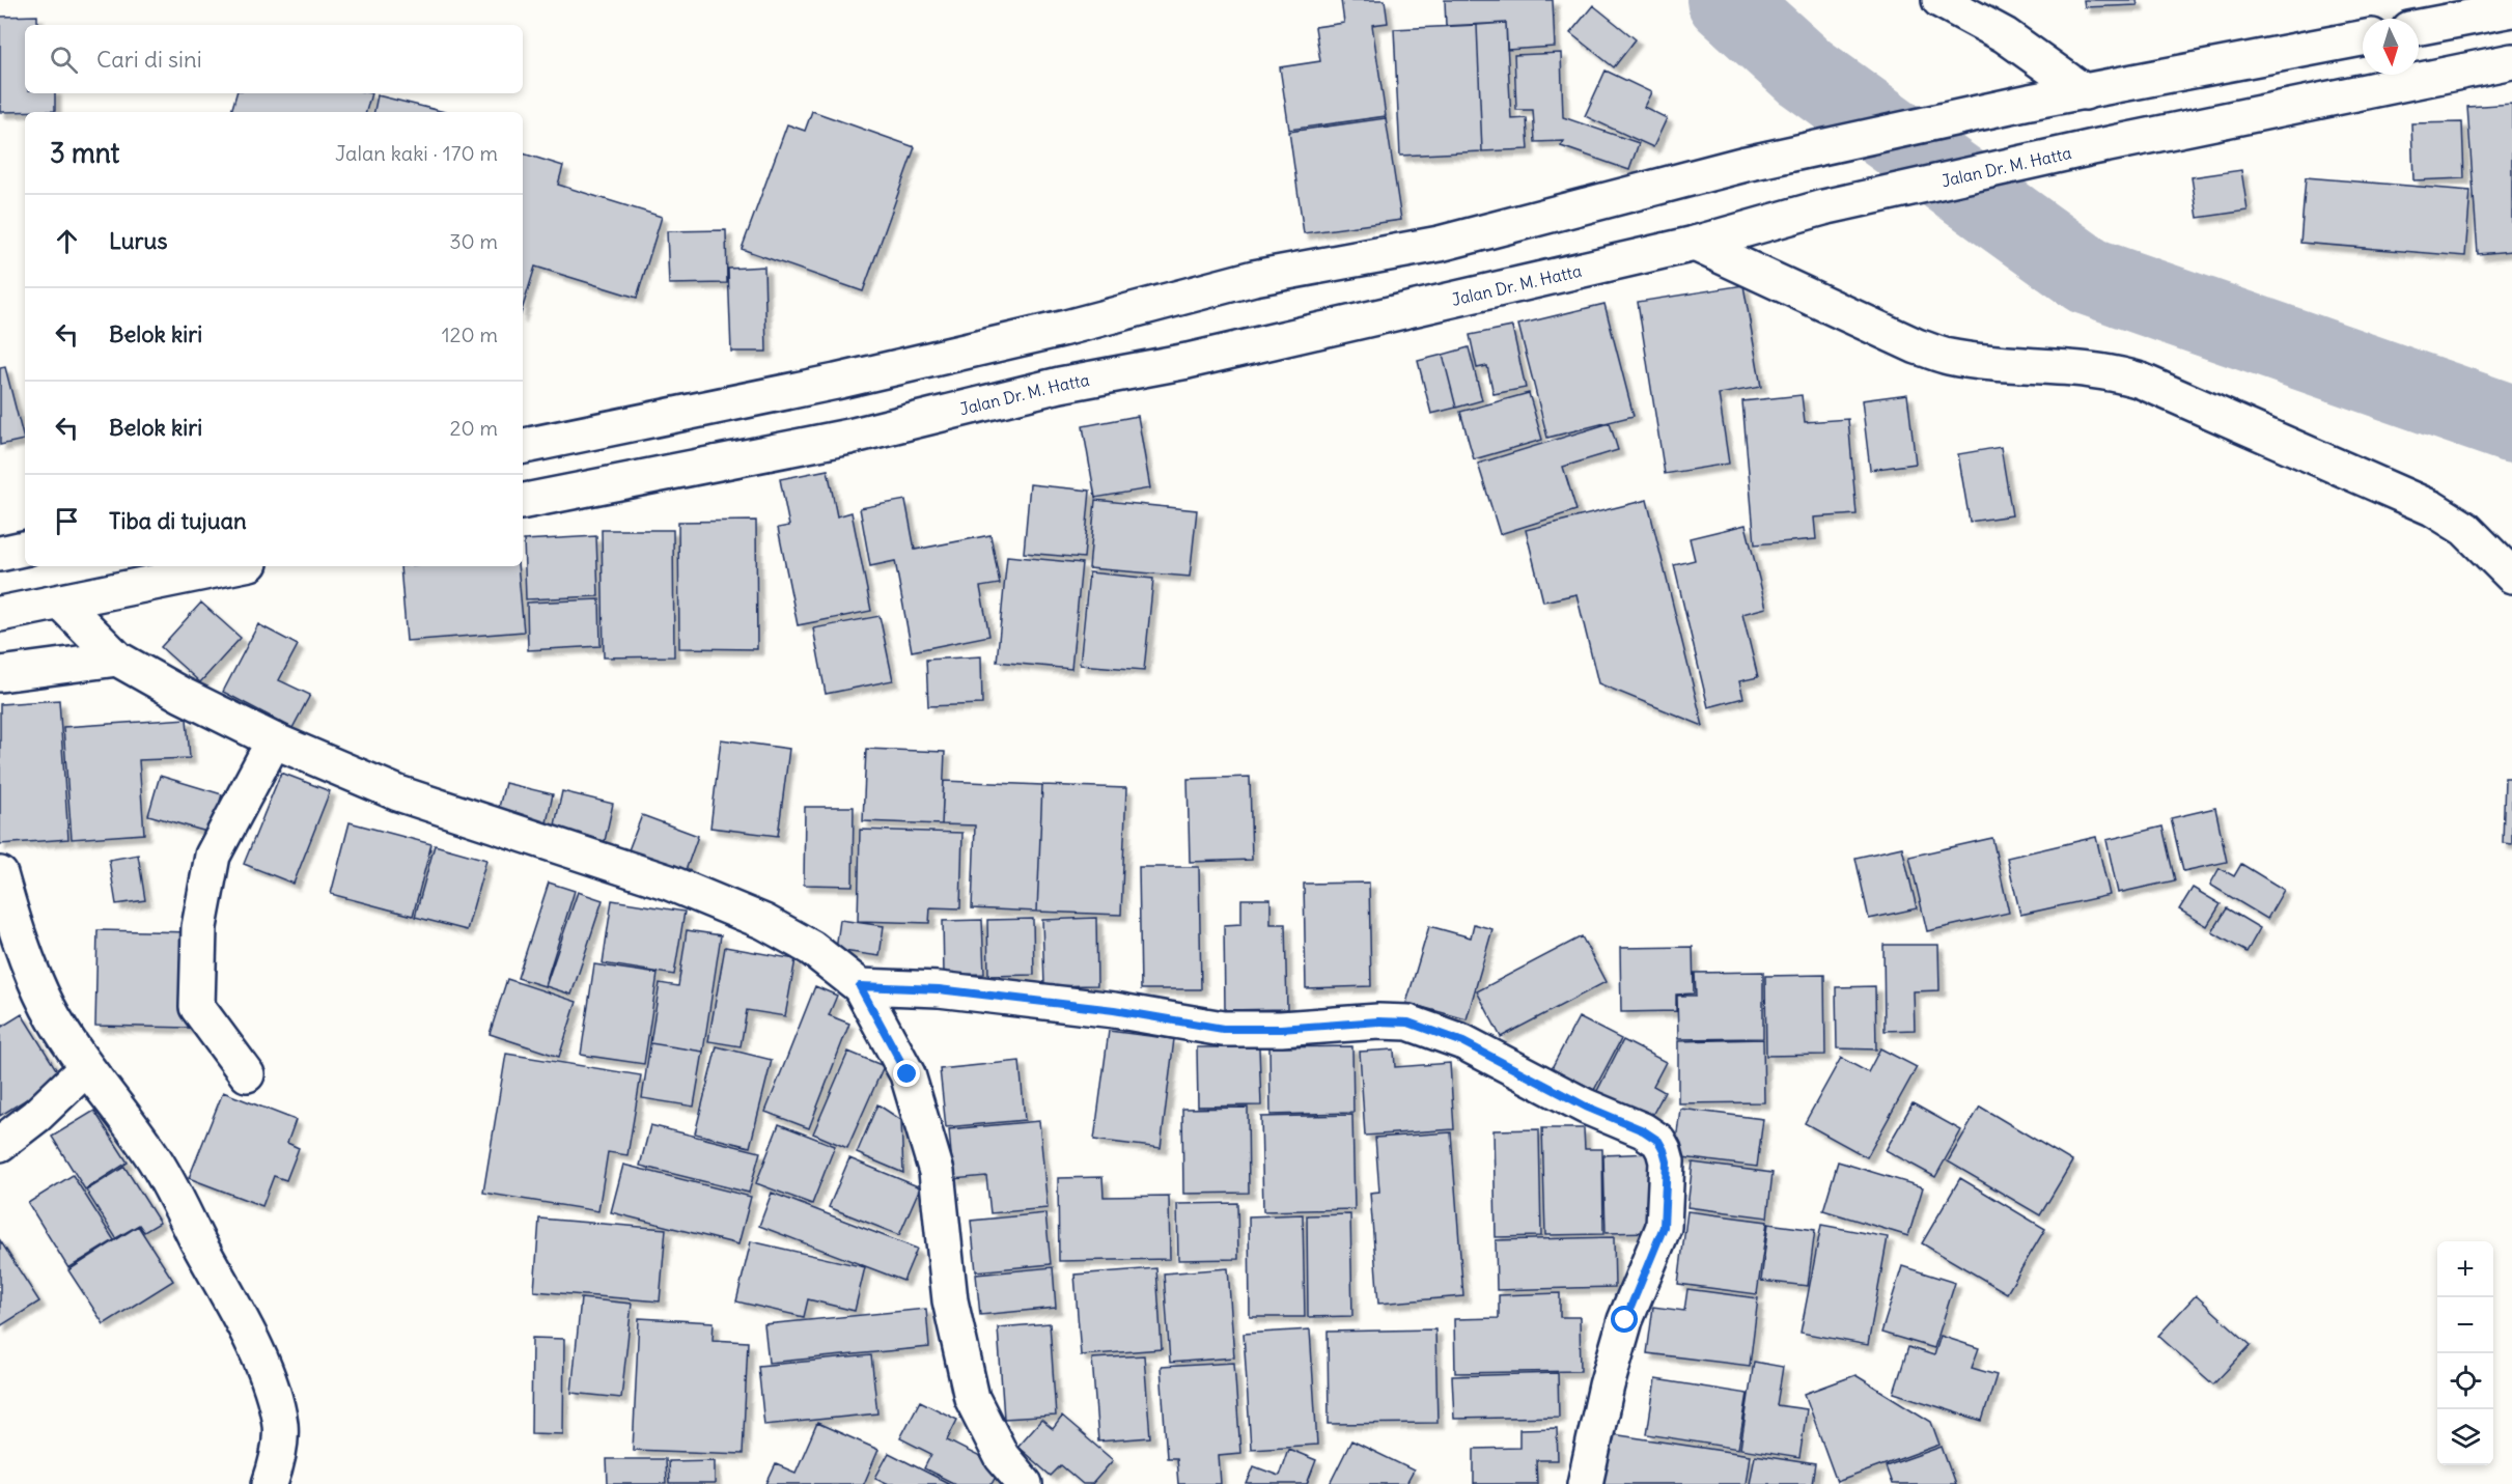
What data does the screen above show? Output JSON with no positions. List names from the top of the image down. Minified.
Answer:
{"streets":{"street":["Jalan Dr. M. Hatta"]},"north":"bottom","page":{"search":"Cari di sini","heading":["3 mnt","Jalan kaki · 170 m"],"list":[["Lurus","30 m"],["Belok kiri","120 m"],["Belok kiri","20 m"],"Tiba di tujuan"],"map_buttons":["+","−"]}}
